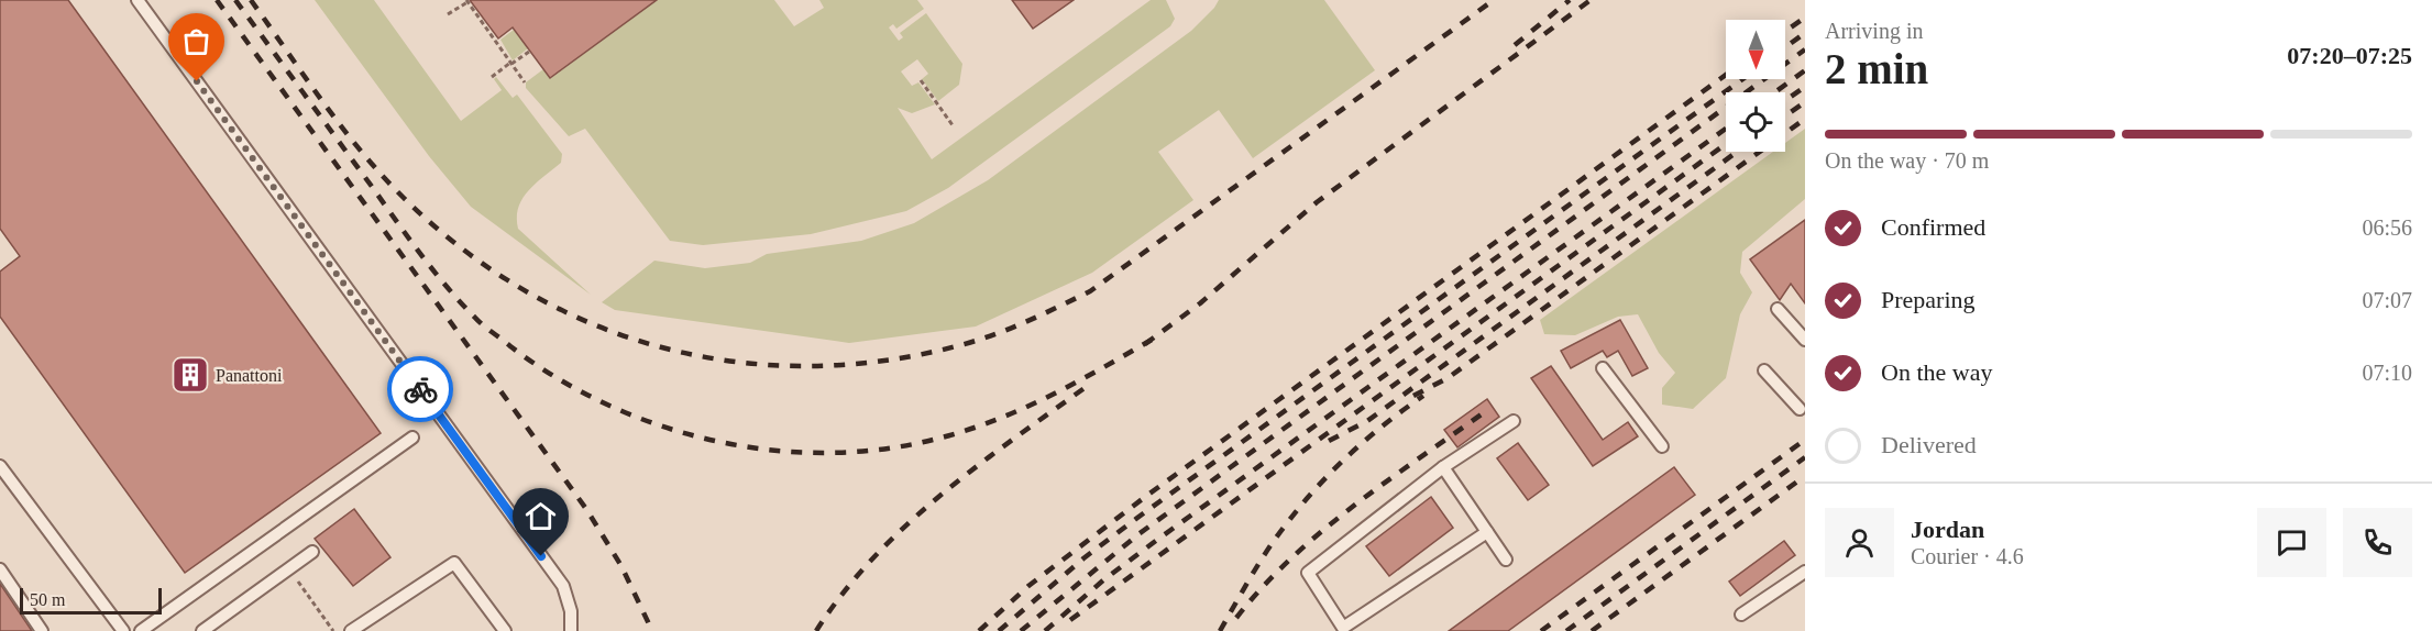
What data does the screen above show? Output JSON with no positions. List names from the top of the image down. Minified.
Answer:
{"places":{"building":["Panattoni"]},"scale_bar":"50 m","north":"bottom","page":{"heading":["2 min","Arriving in","07:20–07:25"],"panel":["Jordan","Courier · 4.6"],"bar":"On the way · 70 m","list":[["Confirmed","06:56"],["Preparing","07:07"],["On the way","07:10"],"Delivered"],"scale":"50 m"}}
